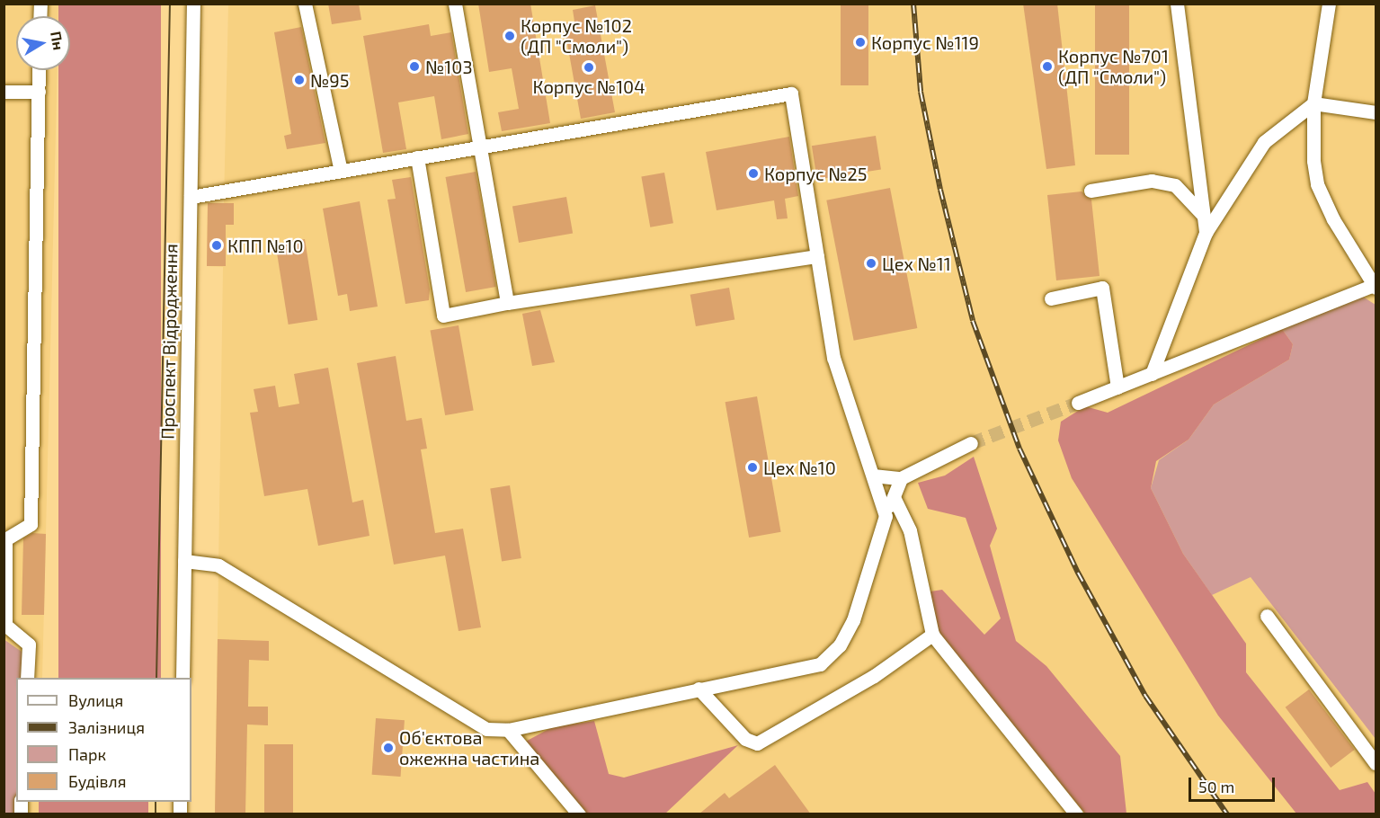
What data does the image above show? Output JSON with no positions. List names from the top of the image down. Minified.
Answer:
{"streets":{"street":["Проспект Відродження"]},"places":["Корпус №102 (ДП \"Смоли\")","Корпус №119","№103","Корпус №701 (ДП \"Смоли\")","Корпус №104","№95","Корпус №25","КПП №10","Цех №11","Цех №10","Об'єктова ожежна частина"],"legend":["Вулиця","Залізниця","Парк","Будівля"],"scale_bar":"50 m","north":"right"}
